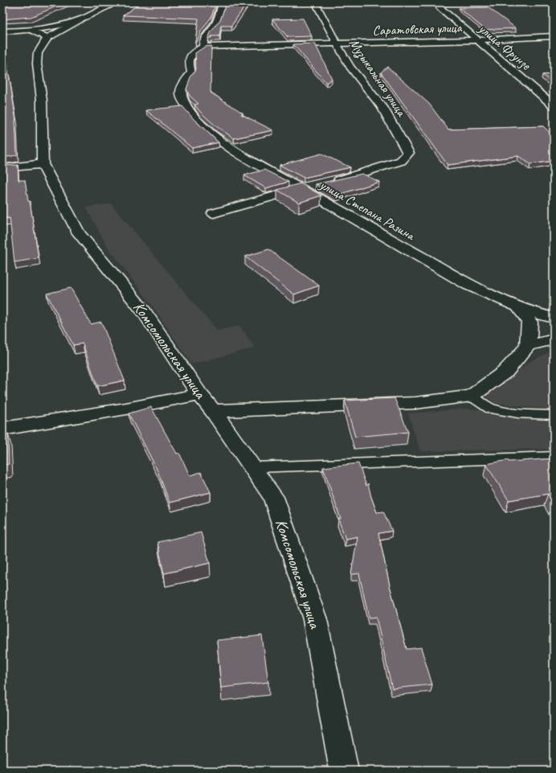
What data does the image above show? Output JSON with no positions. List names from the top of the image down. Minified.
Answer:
{"streets":{"street":["Саратовская улица","улица Фрунзе","Музыкальная улица","улица Степана Разина","Комсомольская улица"]},"crossings":[["Саратовская улица","улица Фрунзе"],["Саратовская улица","Музыкальная улица"],["Саратовская улица","улица Степана Разина"]]}
